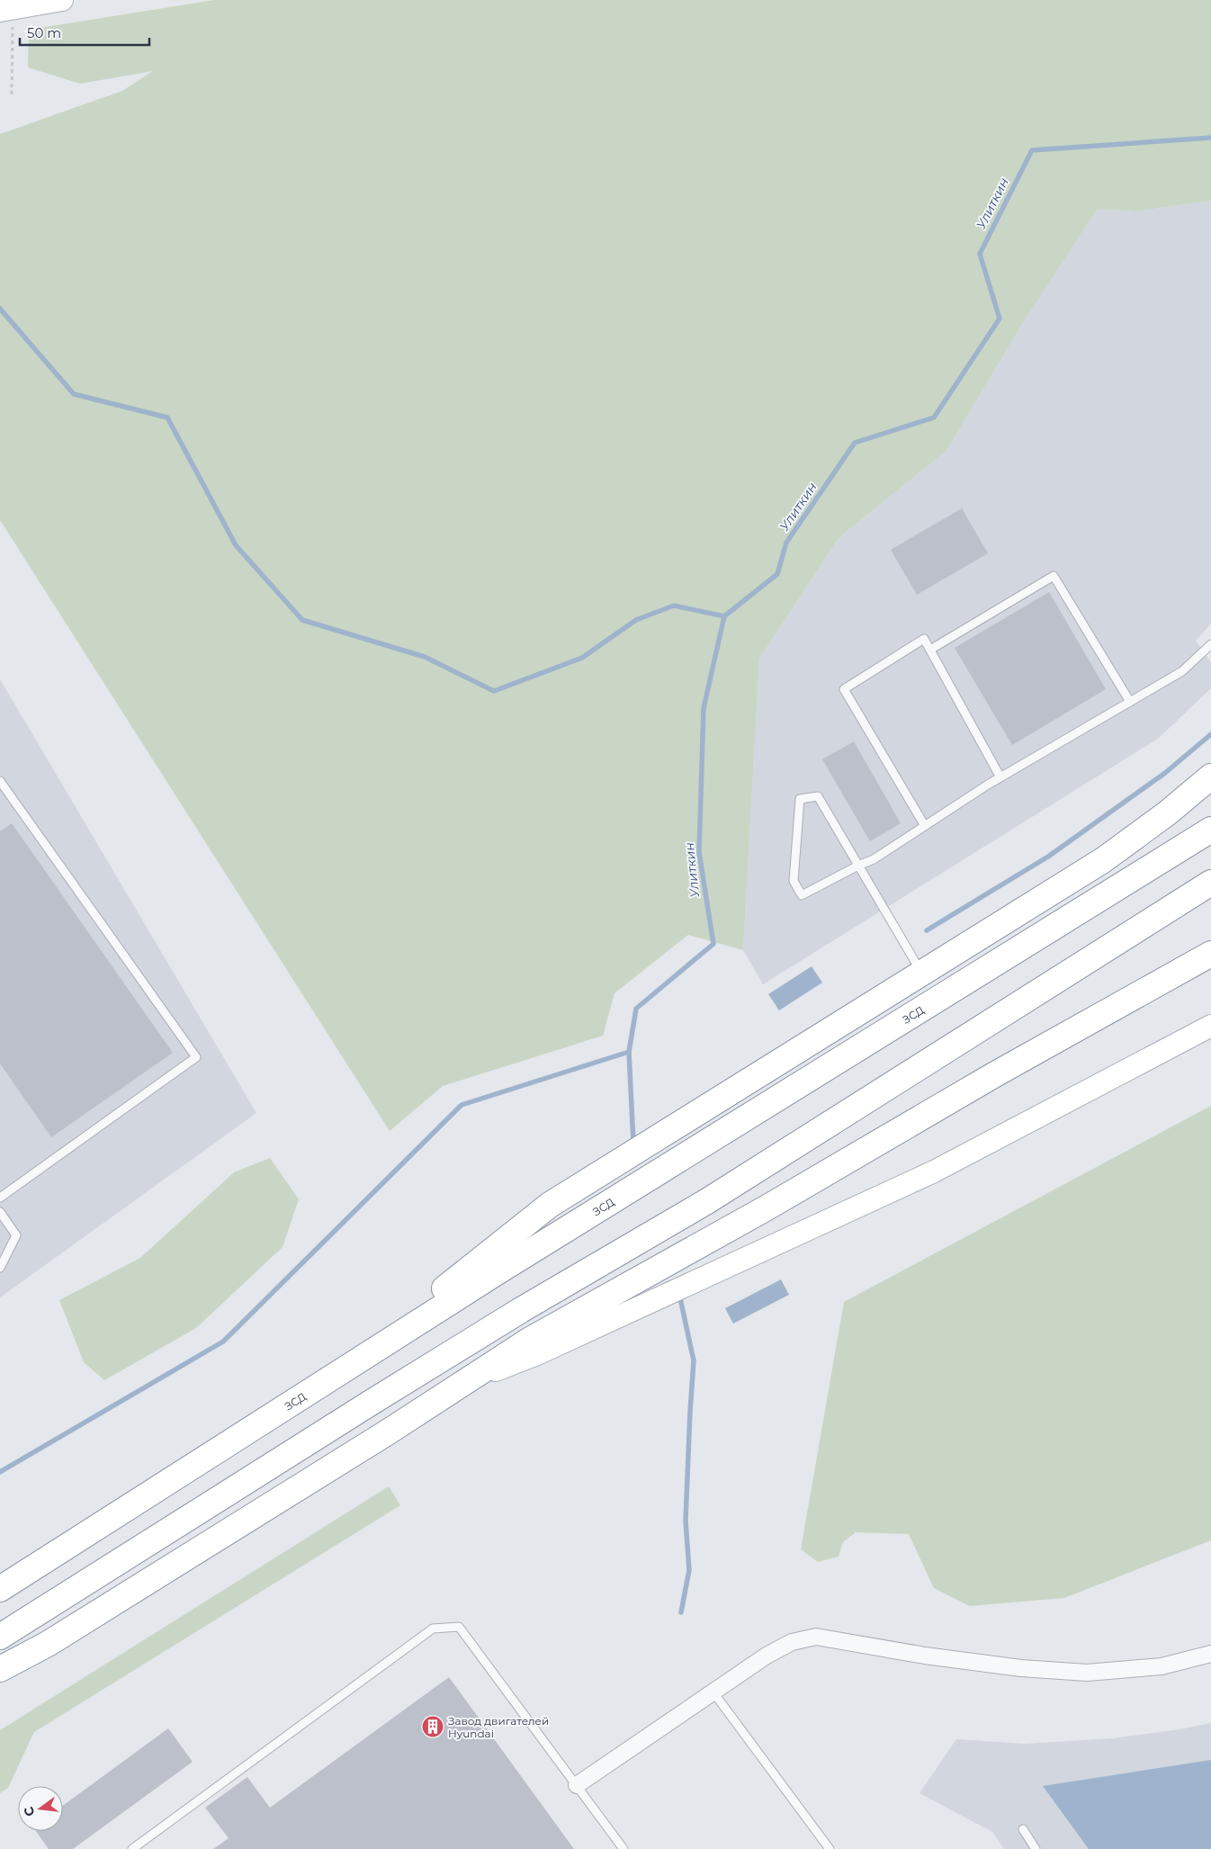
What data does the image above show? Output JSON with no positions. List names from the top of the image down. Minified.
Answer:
{"streets":{"highway":["ЗСД"]},"water":["Улиткин"],"places":{"building":["Завод двигателей Hyundai"]},"scale_bar":"50 m","north":"left"}
